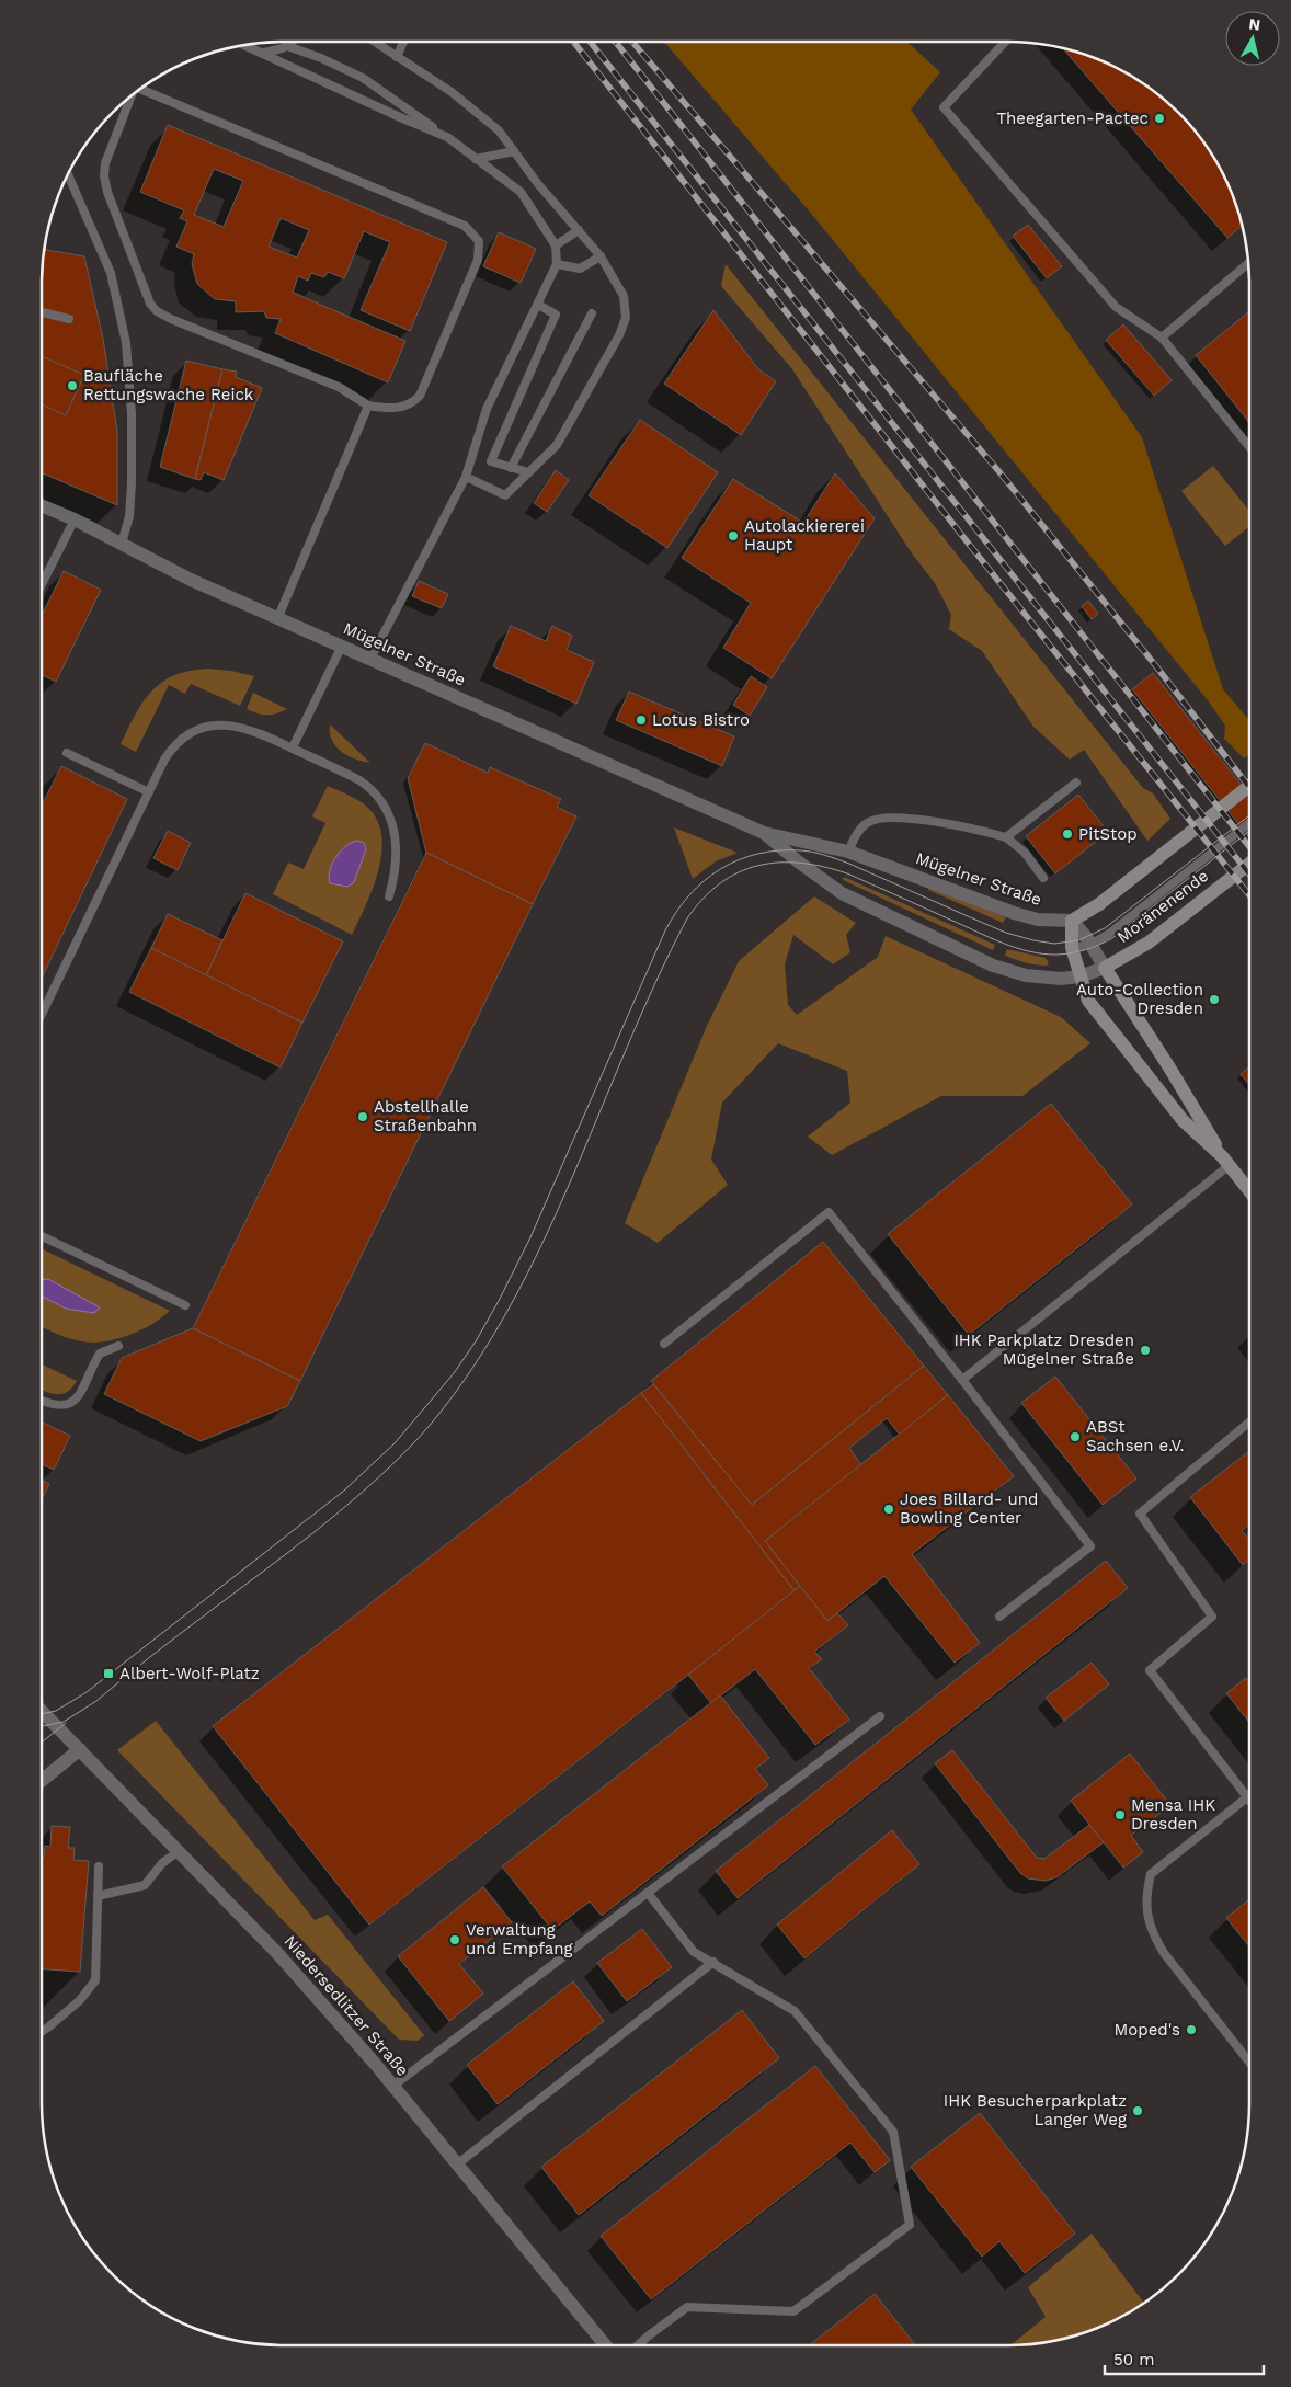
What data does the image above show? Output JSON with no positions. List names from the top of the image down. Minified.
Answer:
{"streets":{"main road":["Moränenende"],"street":["Mügelner Straße","Niedersedlitzer Straße"]},"crossings":[["Mügelner Straße","Moränenende"]],"places":{"other":["Theegarten-Pactec","Baufläche Rettungswache Reick","Autolackiererei Haupt","Lotus Bistro","PitStop","Auto-Collection Dresden","Abstellhalle Straßenbahn","IHK Parkplatz Dresden Mügelner Straße","ABSt Sachsen e.V.","Joes Billard- und Bowling Center","Mensa IHK Dresden","Verwaltung und Empfang","Moped's","IHK Besucherparkplatz Langer Weg"],"transit":["Albert-Wolf-Platz"]},"scale_bar":"50 m","north":"top"}
